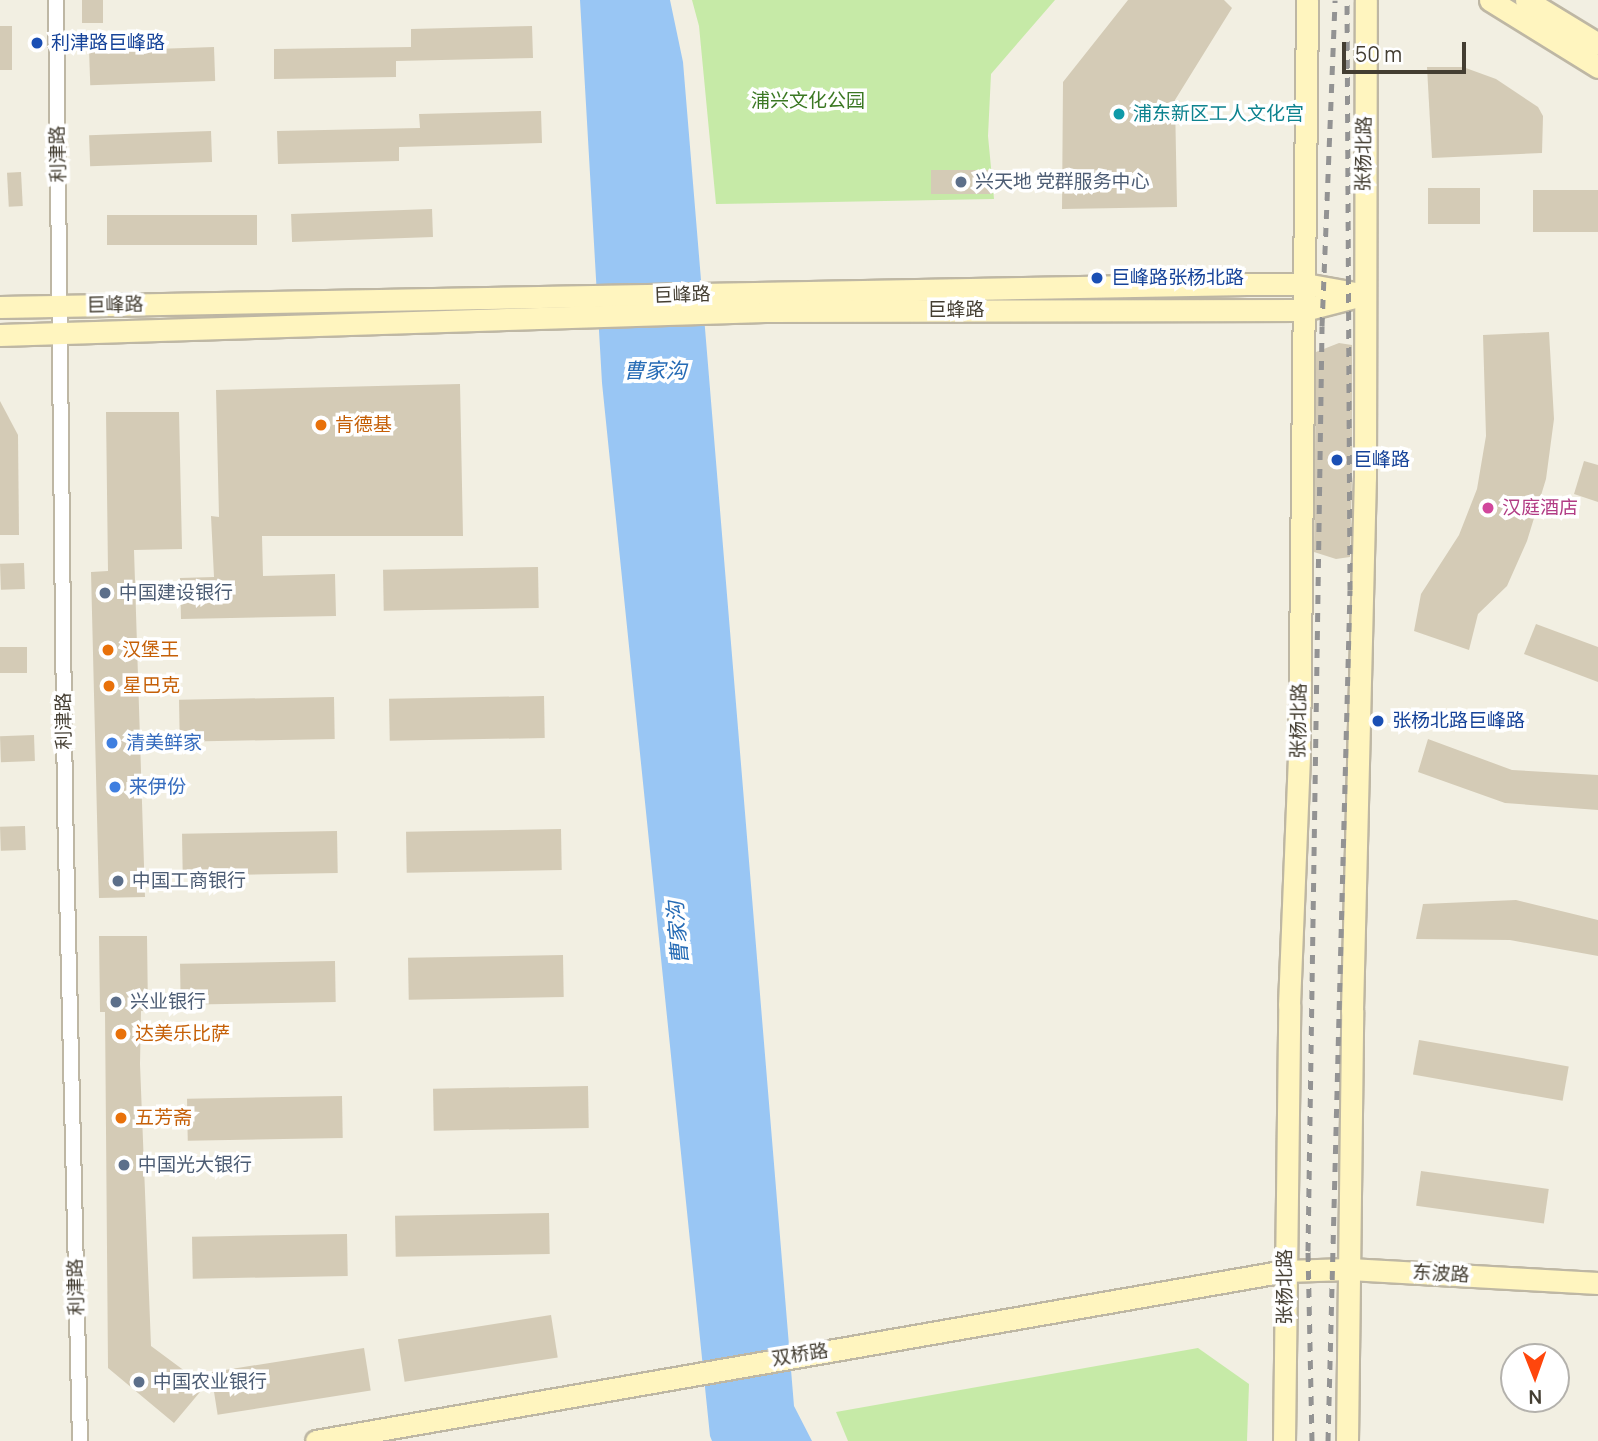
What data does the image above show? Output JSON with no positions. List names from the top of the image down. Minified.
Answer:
{"streets":{"main road":["张杨北路","巨峰路","巨蜂路","东波路","双桥路"],"street":["利津路"]},"crossings":[["利津路","巨峰路"],["张杨北路","巨峰路"],["张杨北路","巨蜂路"],["张杨北路","东波路"],["张杨北路","双桥路"],["巨峰路","巨蜂路"],["东波路","双桥路"]],"water":["曹家沟"],"parks":["浦兴文化公园"],"places":["利津路巨峰路","浦东新区工人文化宫","兴天地 党群服务中心","巨峰路张杨北路","肯德基","巨峰路","汉庭酒店","中国建设银行","汉堡王","星巴克","张杨北路巨峰路","清美鲜家","来伊份","中国工商银行","兴业银行","达美乐比萨","五芳斋","中国光大银行","中国农业银行"],"scale_bar":"50 m","north":"bottom"}
